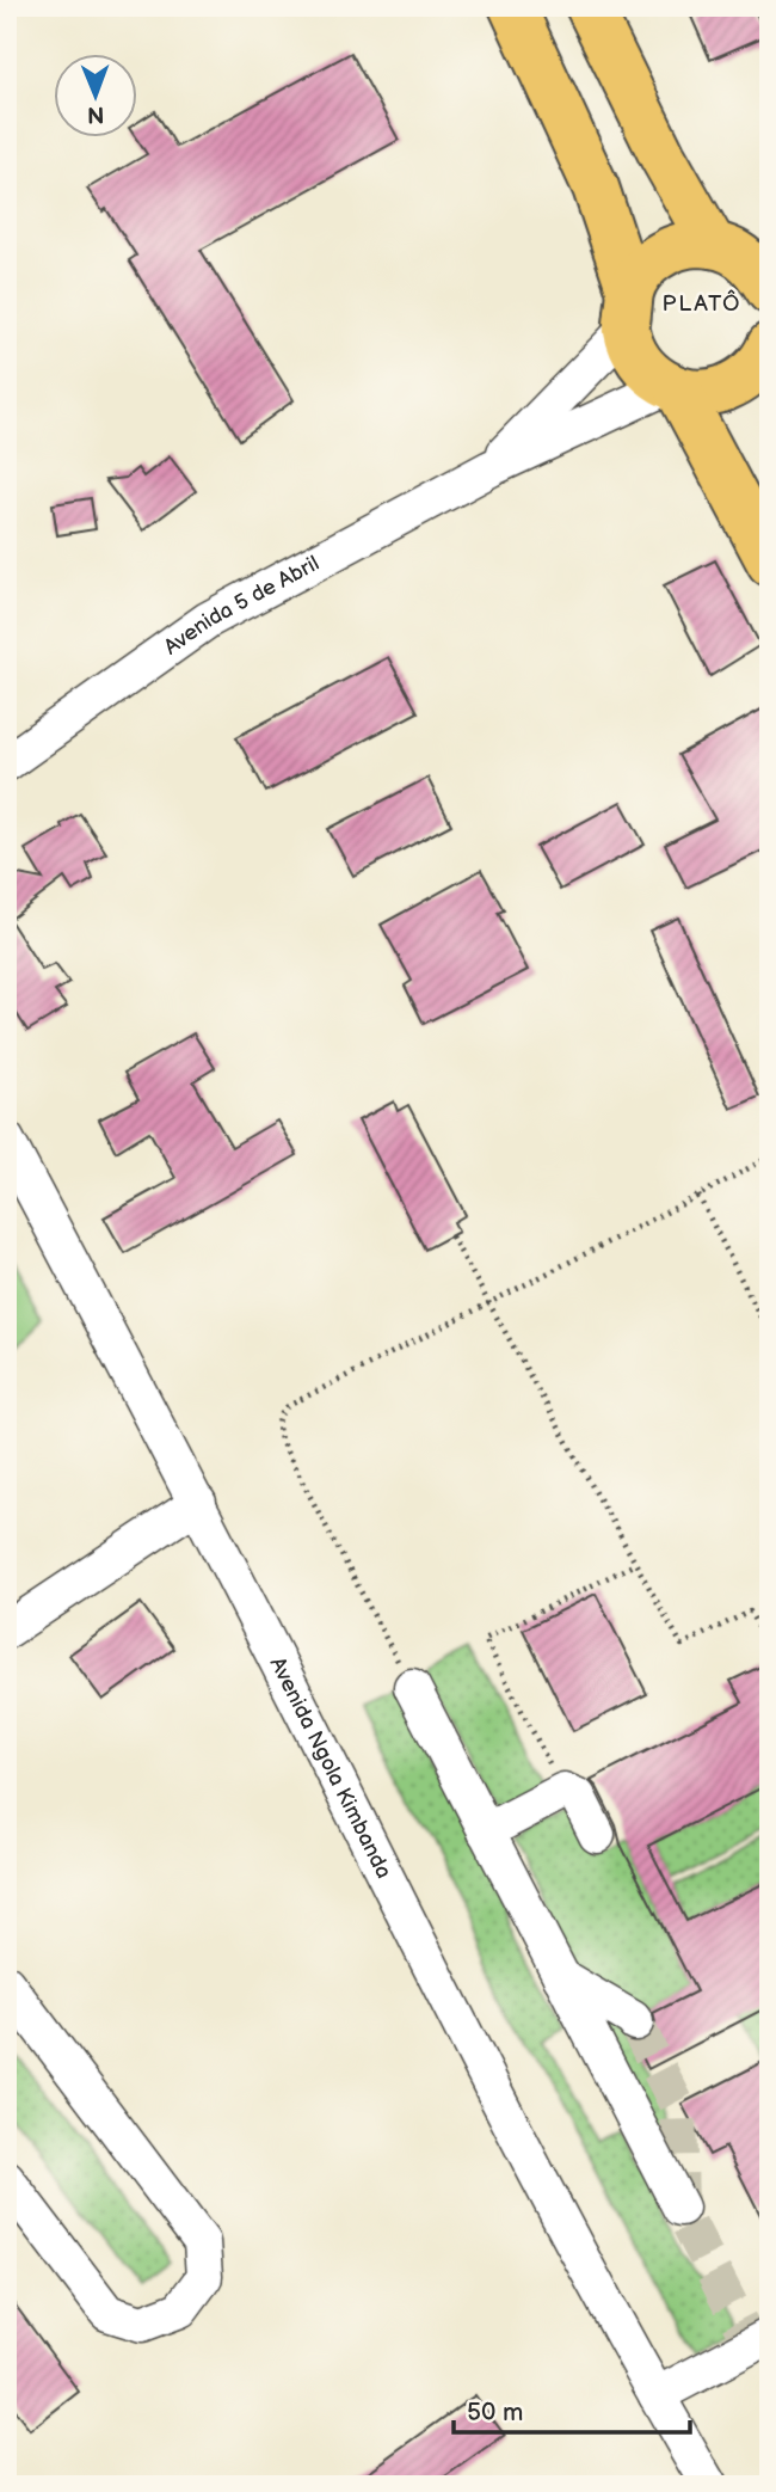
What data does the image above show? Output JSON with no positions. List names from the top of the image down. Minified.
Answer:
{"streets":{"street":["Avenida 5 de Abril","Avenida Ngola Kimbanda"]},"districts":["PLATÔ"],"scale_bar":"50 m","north":"bottom"}
